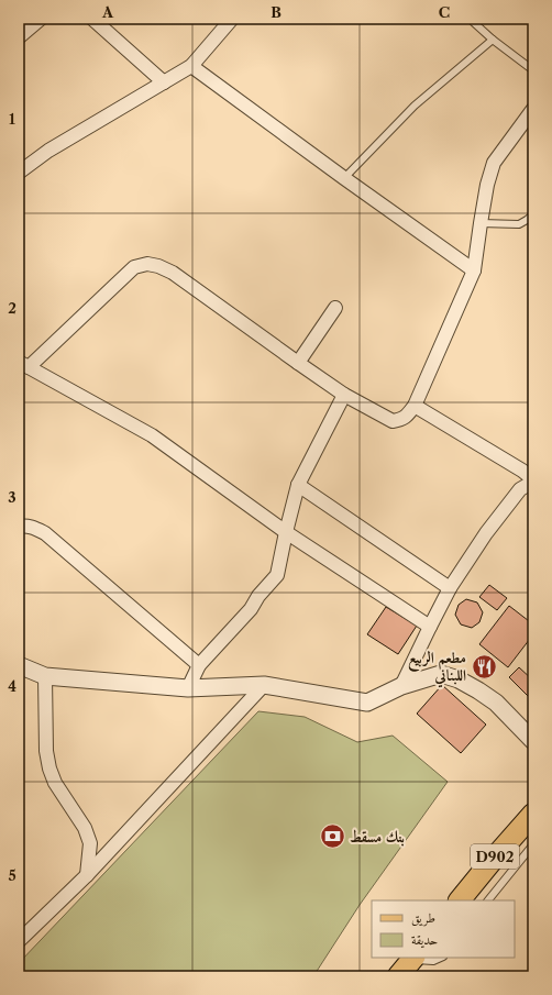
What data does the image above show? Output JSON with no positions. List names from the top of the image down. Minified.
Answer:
{"streets":{"main road":["D902"]},"places":{"restaurant":["مطعم الربيع اللبناني"],"bank":["بنك مسقط"]},"legend":["طريق","حديقة"],"grid":{"columns":["A","B","C"],"rows":["1","2","3","4","5"]}}
